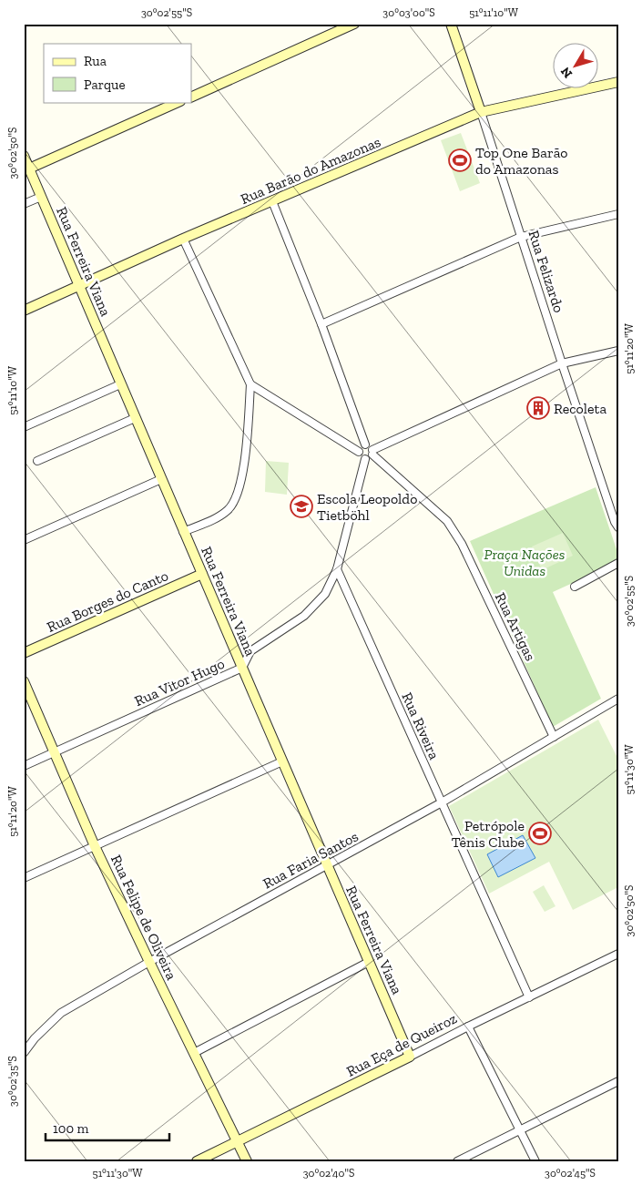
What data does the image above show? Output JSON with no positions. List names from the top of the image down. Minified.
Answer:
{"streets":{"street":["Rua Barão do Amazonas","Rua Ferreira Viana","Rua Felizardo","Rua Borges do Canto","Rua Artigas","Rua Vitor Hugo","Rua Riveira","Rua Faria Santos","Rua Felipe de Oliveira","Rua Eça de Queiroz"]},"crossings":[["Rua Barão do Amazonas","Rua Ferreira Viana"],["Rua Barão do Amazonas","Rua Felizardo"],["Rua Ferreira Viana","Rua Borges do Canto"],["Rua Ferreira Viana","Rua Vitor Hugo"],["Rua Ferreira Viana","Rua Faria Santos"],["Rua Ferreira Viana","Rua Eça de Queiroz"],["Rua Artigas","Rua Faria Santos"],["Rua Vitor Hugo","Rua Riveira"],["Rua Vitor Hugo","Rua Felipe de Oliveira"],["Rua Riveira","Rua Faria Santos"],["Rua Riveira","Rua Eça de Queiroz"],["Rua Faria Santos","Rua Felipe de Oliveira"],["Rua Felipe de Oliveira","Rua Eça de Queiroz"]],"parks":["Praça Nações Unidas"],"places":{"sports":["Top One Barão do Amazonas","Petrópole Tênis Clube"],"building":["Recoleta"],"school or university":["Escola Leopoldo Tietböhl"]},"legend":["Rua","Parque"],"scale_bar":"100 m","north":"bottom left","coordinates":["30°02'55\"S","30°03'00\"S","51°11'10\"W","30°02'50\"S","51°11'20\"W","51°11'30\"W","30°02'35\"S","30°02'40\"S","30°02'45\"S"]}
